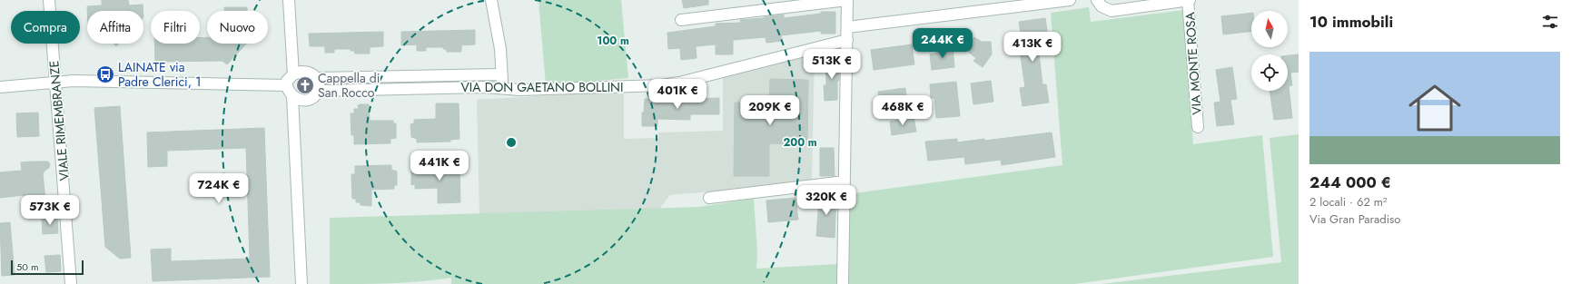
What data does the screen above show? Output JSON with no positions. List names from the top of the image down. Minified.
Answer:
{"streets":{"street":["VIA MONTE ROSA","VIA DON GAETANO BOLLINI","VIALE RIMEMBRANZE"]},"places":{"bus stop":["LAINATE via Padre Clerici, 1"],"church":["Cappella di San Rocco"]},"scale_bar":"50 m","north":"top","page":{"heading":"10 immobili","chip":["Compra","Affitta","Filtri","Nuovo"],"price":["244K €","413K €","513K €","401K €","209K €","468K €","441K €","724K €","320K €","573K €"],"list":[{"name":"244 000 €","note":"2 locali · 62 m² · Via Gran Paradiso"}],"scale":"50 m"},"rings":["100 m","200 m"]}
